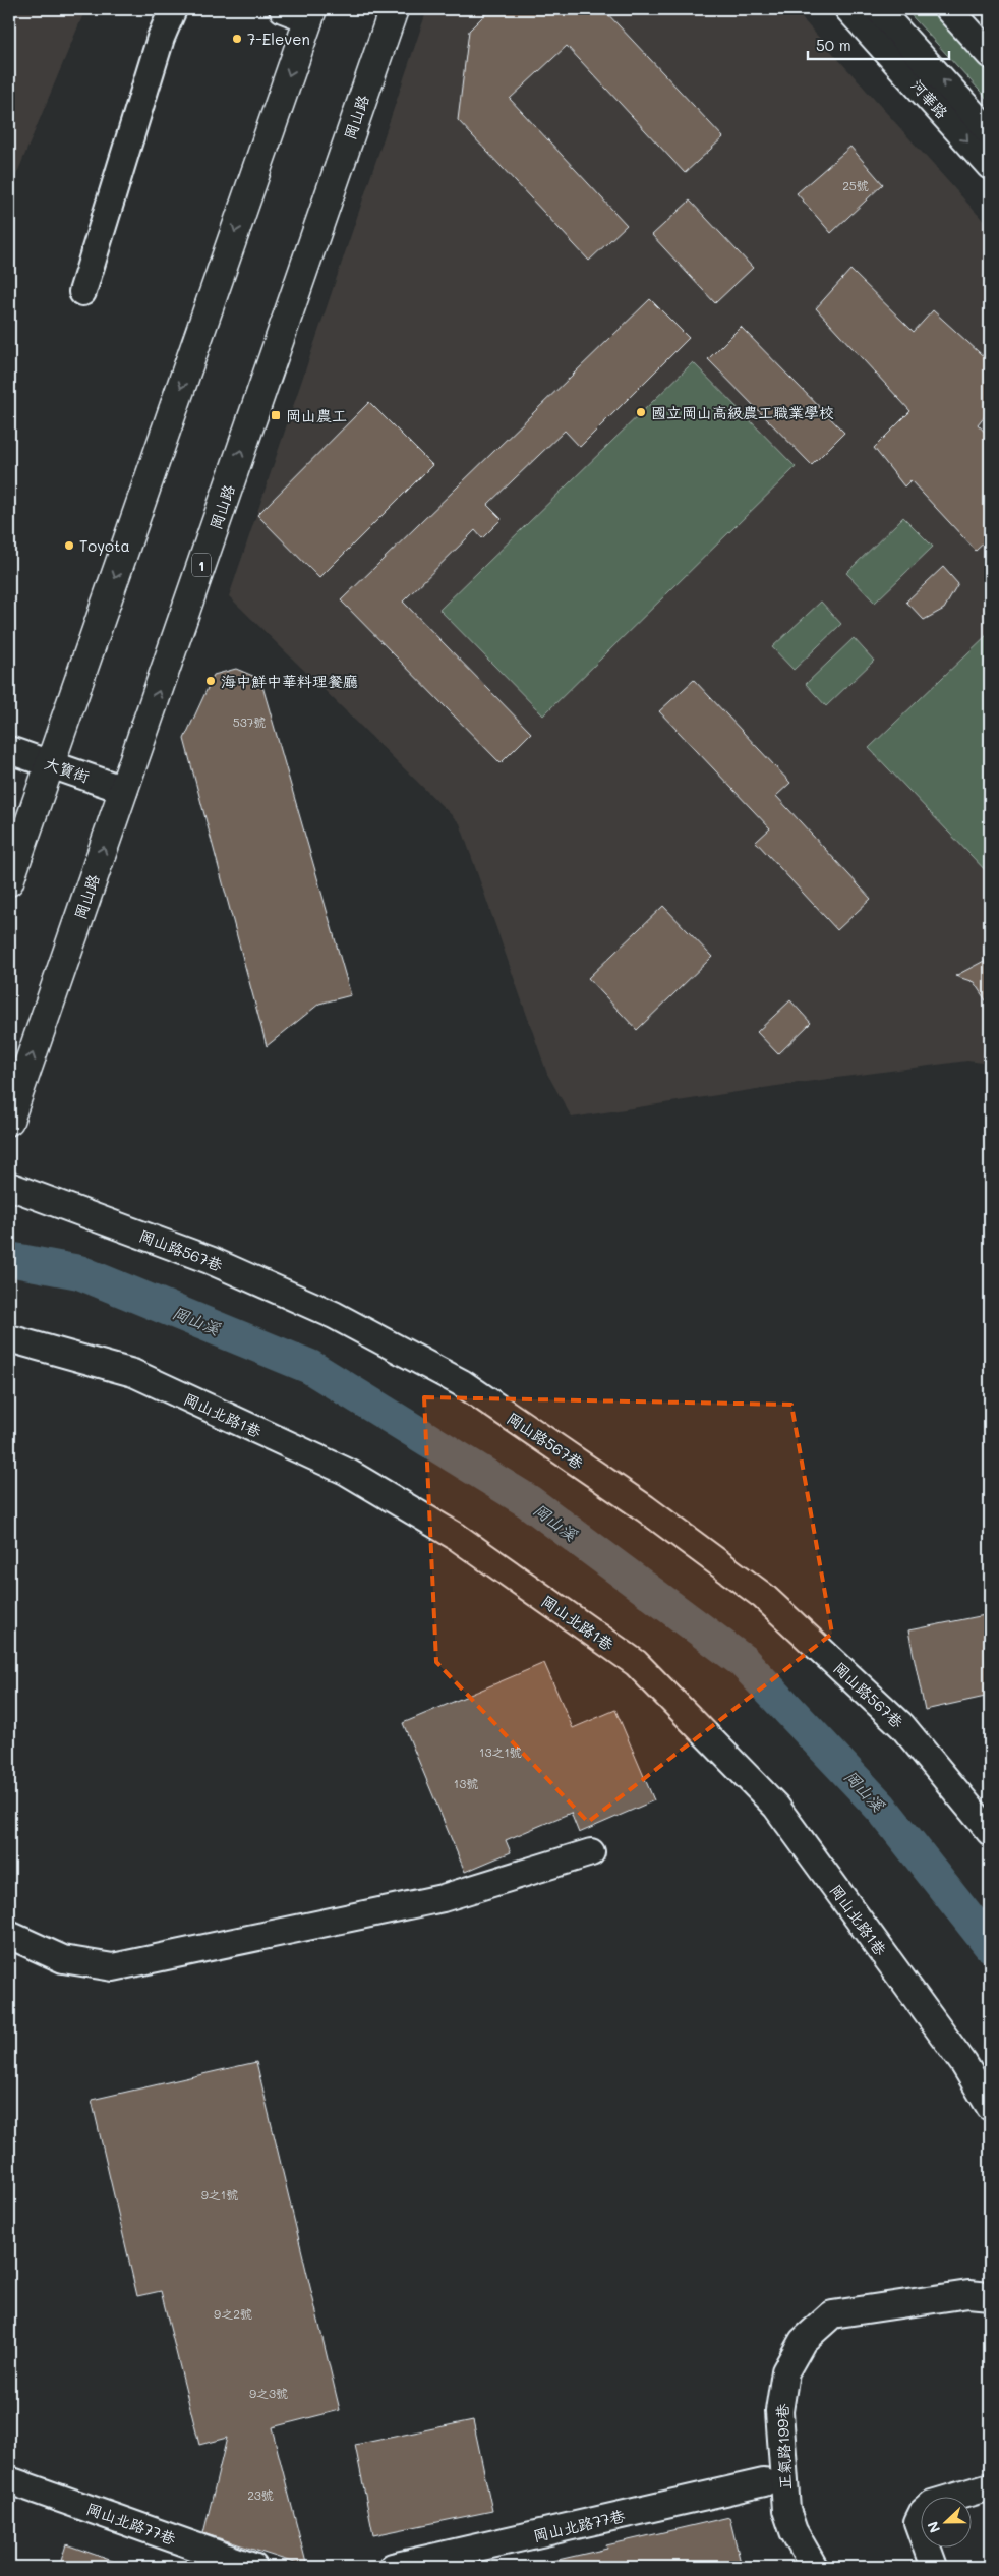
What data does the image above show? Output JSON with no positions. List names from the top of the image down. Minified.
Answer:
{"streets":{"main road":["岡山路","1"],"street":["河華路","大寶街","岡山路567巷","岡山北路1巷","正氣路199巷","岡山北路77巷"]},"crossings":[["岡山路","大寶街"]],"water":["岡山溪"],"places":{"other":["7-Eleven","國立岡山高級農工職業學校","Toyota","海中鮮中華料理餐廳"],"transit":["岡山農工"]},"house_numbers":["25號","537號","13之1號","13號","9之1號","9之2號","9之3號","23號"],"scale_bar":"50 m","north":"left"}
